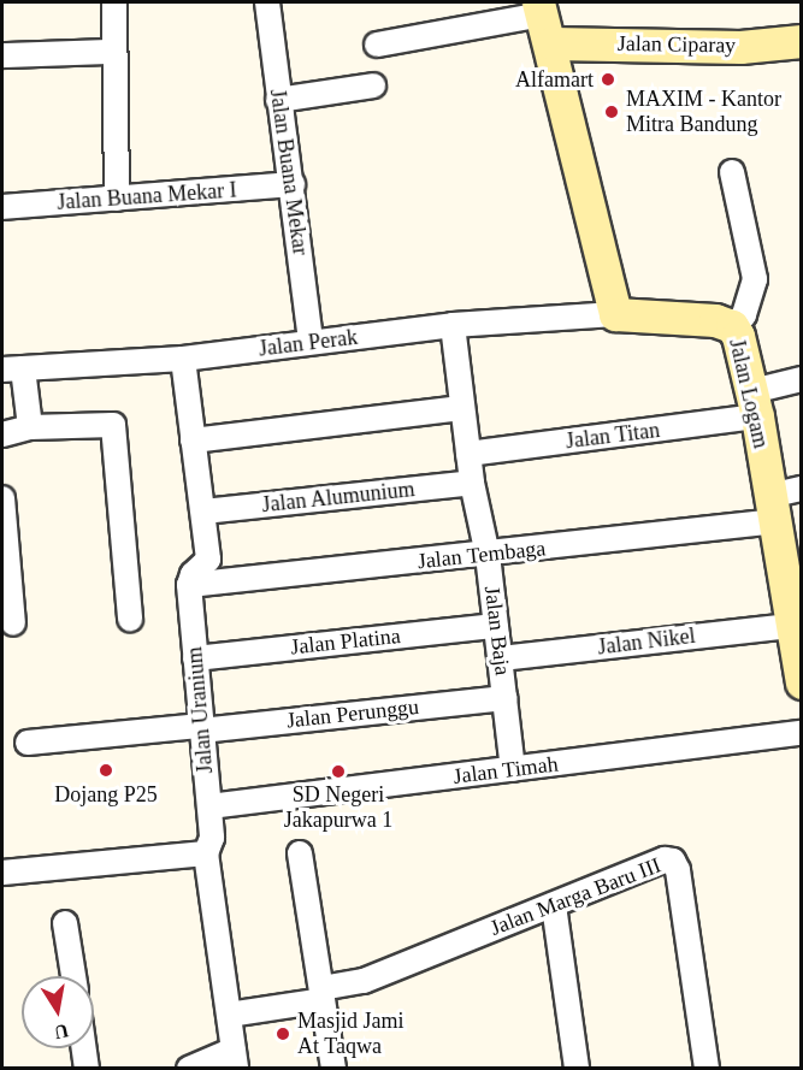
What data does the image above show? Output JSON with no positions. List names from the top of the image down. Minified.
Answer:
{"streets":{"street":["Jalan Ciparay","Jalan Buana Mekar","Jalan Buana Mekar I","Jalan Perak","Jalan Logam","Jalan Titan","Jalan Alumunium","Jalan Tembaga","Jalan Baja","Jalan Platina","Jalan Nikel","Jalan Uranium","Jalan Perunggu","Jalan Timah","Jalan Marga Baru III"]},"crossings":[["Jalan Buana Mekar","Jalan Buana Mekar I"],["Jalan Buana Mekar","Jalan Perak"],["Jalan Perak","Jalan Logam"],["Jalan Perak","Jalan Baja"],["Jalan Perak","Jalan Uranium"],["Jalan Logam","Jalan Titan"],["Jalan Logam","Jalan Tembaga"],["Jalan Logam","Jalan Nikel"],["Jalan Titan","Jalan Baja"],["Jalan Alumunium","Jalan Baja"],["Jalan Alumunium","Jalan Uranium"],["Jalan Tembaga","Jalan Baja"],["Jalan Tembaga","Jalan Uranium"],["Jalan Baja","Jalan Platina"],["Jalan Baja","Jalan Nikel"],["Jalan Baja","Jalan Perunggu"],["Jalan Baja","Jalan Timah"],["Jalan Platina","Jalan Uranium"],["Jalan Uranium","Jalan Perunggu"],["Jalan Uranium","Jalan Timah"],["Jalan Uranium","Jalan Marga Baru III"]],"places":["Alfamart","MAXIM - Kantor Mitra Bandung","Dojang P25","SD Negeri Jakapurwa 1","Masjid Jami At Taqwa"],"north":"bottom"}
